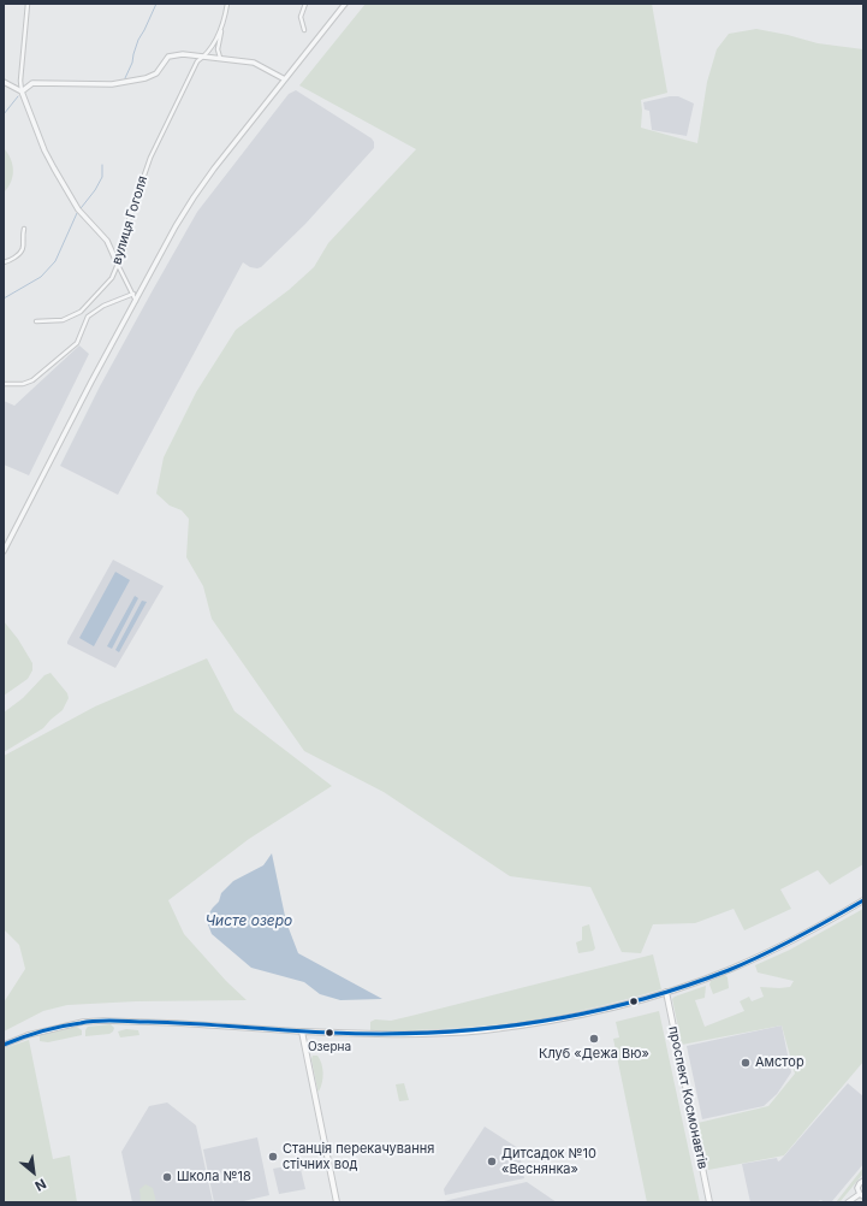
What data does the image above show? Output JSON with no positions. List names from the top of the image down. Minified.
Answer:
{"streets":{"main road":["проспект Космонавтів"],"street":["вулиця Гоголя"]},"water":["Чисте озеро"],"places":["Озерна","Клуб «Дежа Вю»","Амстор","Станція перекачування стічних вод","Дитсадок №10 «Веснянка»","Школа №18"],"north":"bottom right"}
